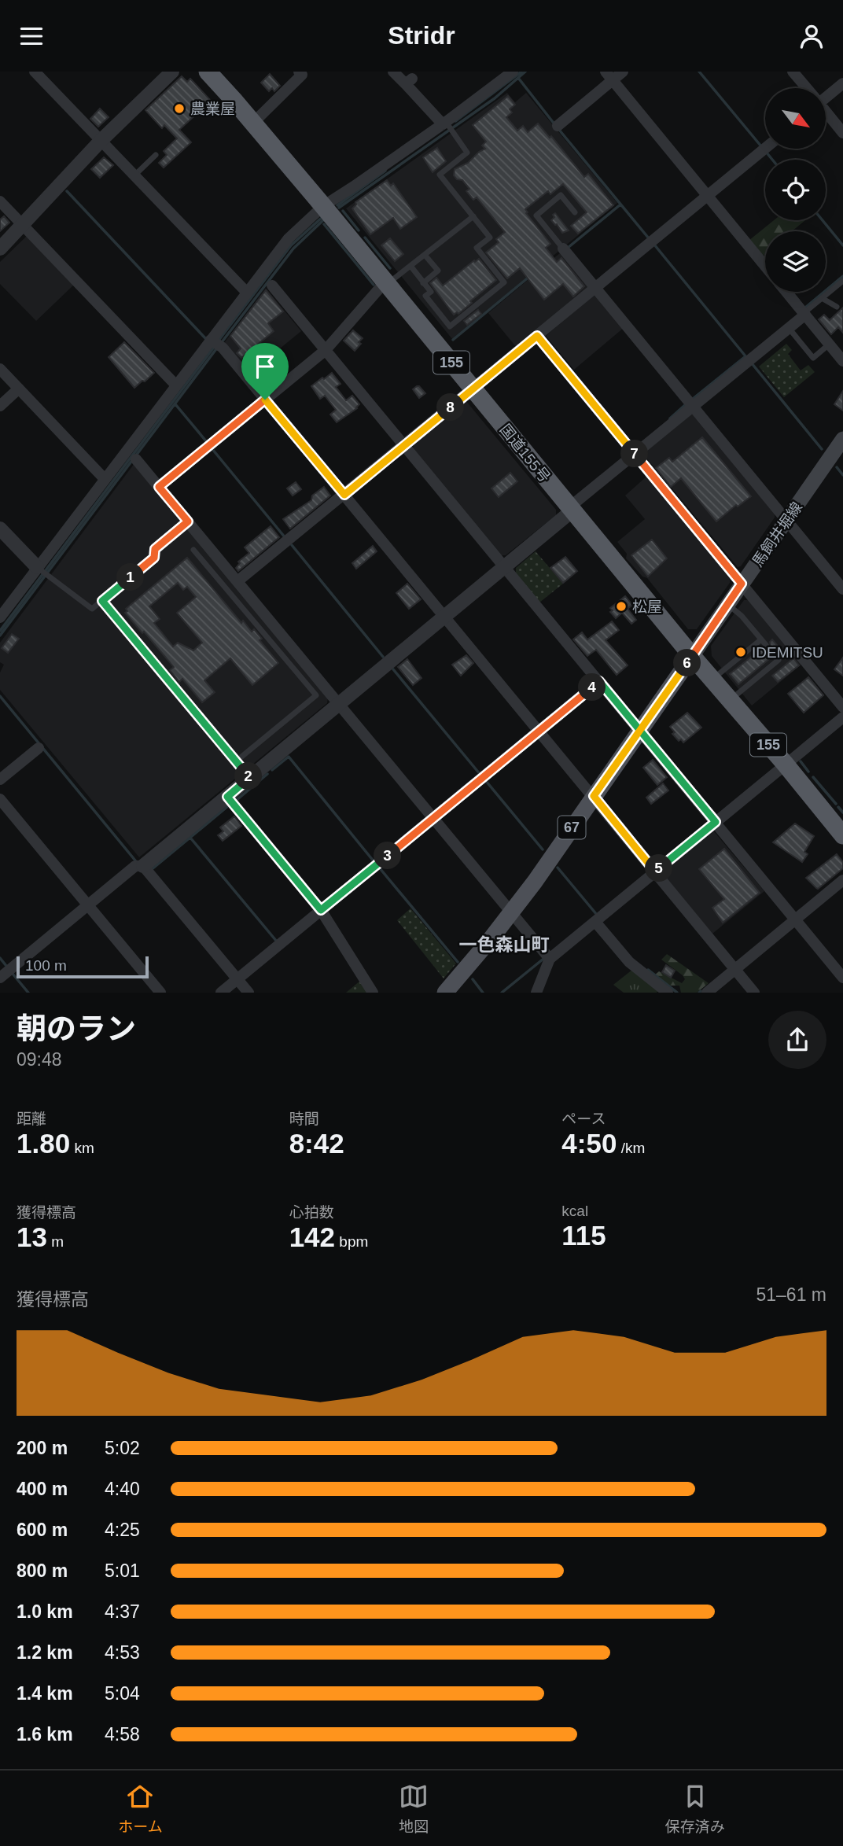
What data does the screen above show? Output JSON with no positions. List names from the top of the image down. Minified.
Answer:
{"streets":{"highway":["155","国道155号"],"main road":["馬飼井堀線","67"]},"crossings":[["国道155号","馬飼井堀線"],["国道155号","67"],["馬飼井堀線","67"]],"districts":["一色森山町"],"places":["農業屋","松屋","IDEMITSU"],"scale_bar":"100 m","north":"bottom right","page":{"header":"Stridr","pins":["8","7","1","6","4","2","3","5"],"scale":"100 m","heading":["朝のラン","09:48"],"stats":[["距離","1.80 km"],["時間","8:42"],["ペース","4:50 /km"],["獲得標高","13 m"],["心拍数","142 bpm"],["kcal","115"]],"chart":["獲得標高","51–61 m"],"list":[{"name":"200 m","note":"5:02"},{"name":"400 m","note":"4:40"},{"name":"600 m","note":"4:25"},{"name":"800 m","note":"5:01"},{"name":"1.0 km","note":"4:37"},{"name":"1.2 km","note":"4:53"},{"name":"1.4 km","note":"5:04"},{"name":"1.6 km","note":"4:58"}],"tabs":["ホーム","地図","保存済み"]}}
